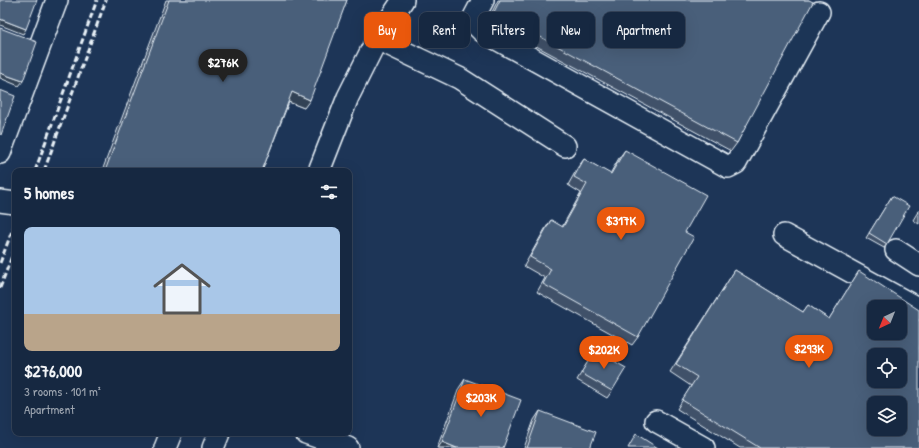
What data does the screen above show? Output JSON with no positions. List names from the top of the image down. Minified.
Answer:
{"north":"bottom left","page":{"chip":["Buy","Rent","Filters","New","Apartment"],"price":["$276K","$317K","$293K","$202K","$203K"],"heading":"5 homes","list":[{"name":"$276,000","note":"3 rooms · 101 m² · Apartment"}]}}
